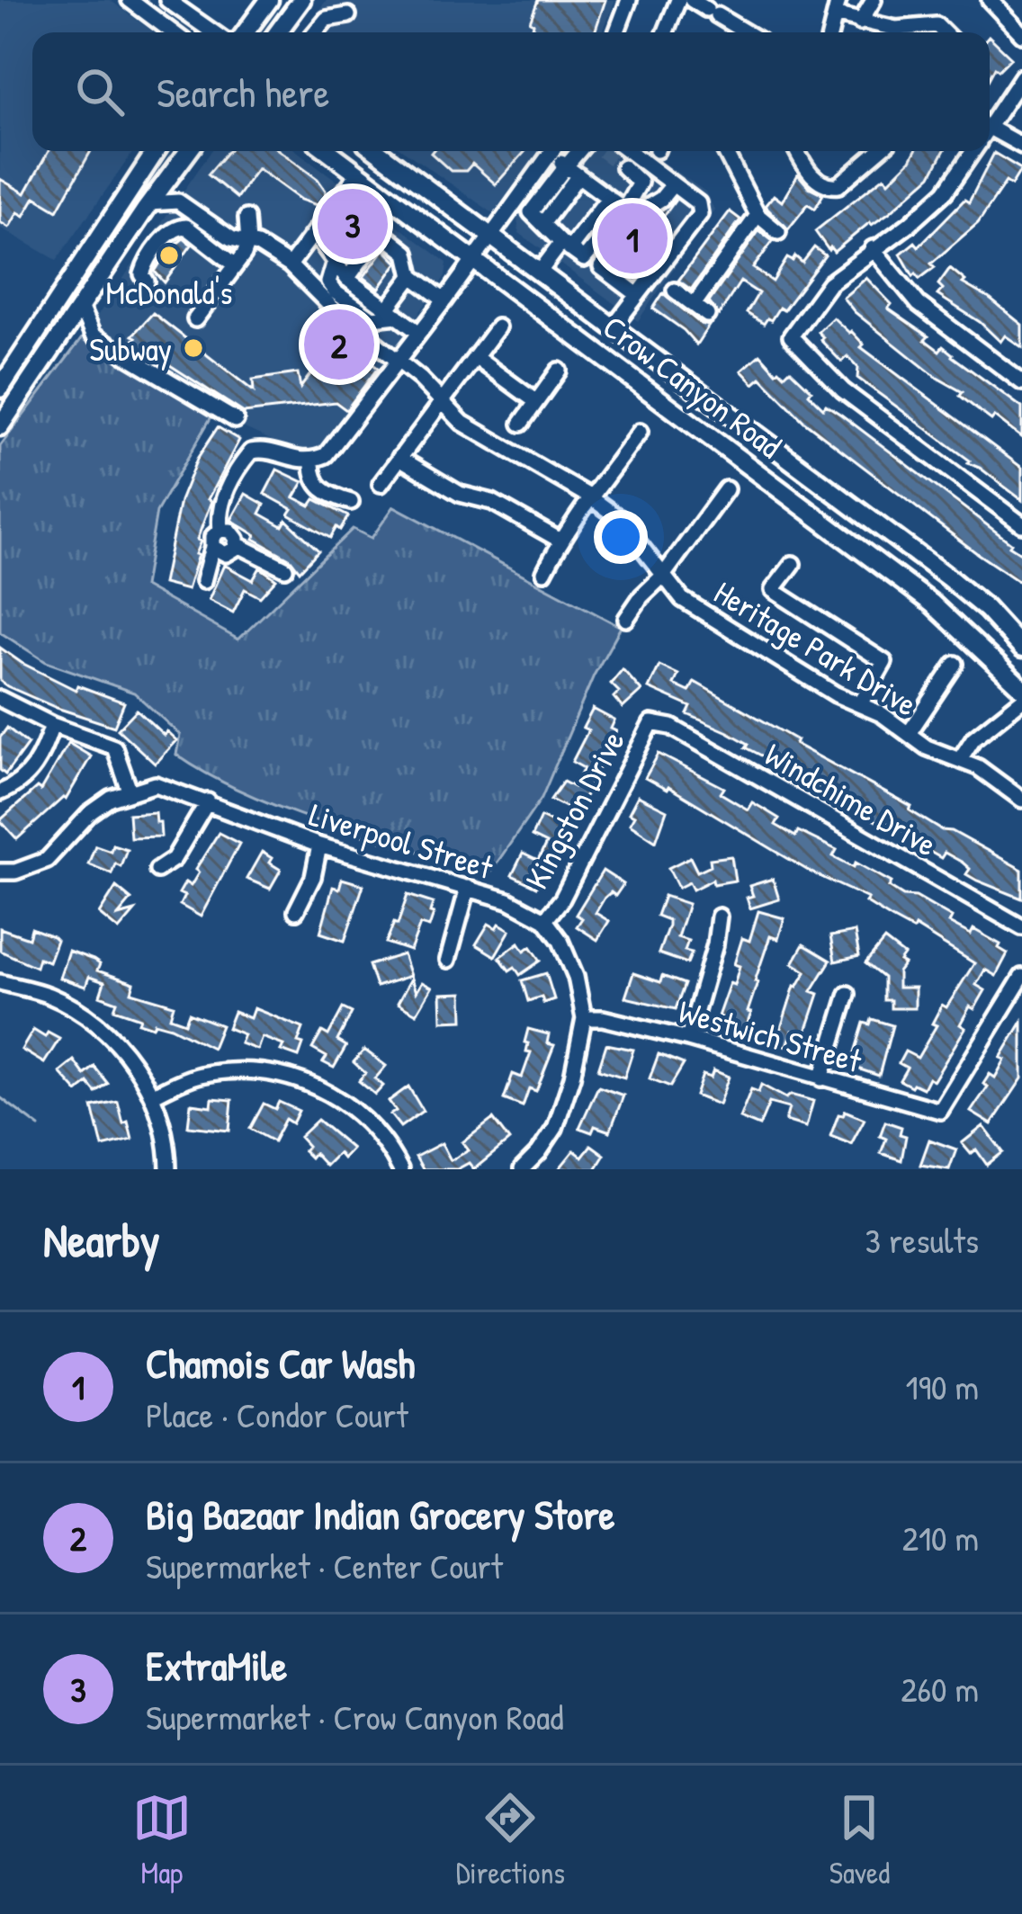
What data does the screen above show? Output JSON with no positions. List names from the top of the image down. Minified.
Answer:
{"streets":{"main road":["Crow Canyon Road"],"street":["Heritage Park Drive","Windchime Drive","Kingston Drive","Liverpool Street","Westwich Street"]},"crossings":[["Windchime Drive","Kingston Drive"],["Kingston Drive","Liverpool Street"]],"places":["McDonald's","Subway"],"page":{"search":"Search here","pins":["3","1","2"],"heading":["Nearby","3 results"],"list":[{"mark":"1","name":"Chamois Car Wash","note":"Place · Condor Court","value":"190 m"},{"mark":"2","name":"Big Bazaar Indian Grocery Store","note":"Supermarket · Center Court","value":"210 m"},{"mark":"3","name":"ExtraMile","note":"Supermarket · Crow Canyon Road","value":"260 m"}],"nav":["Map","Directions","Saved"]}}
